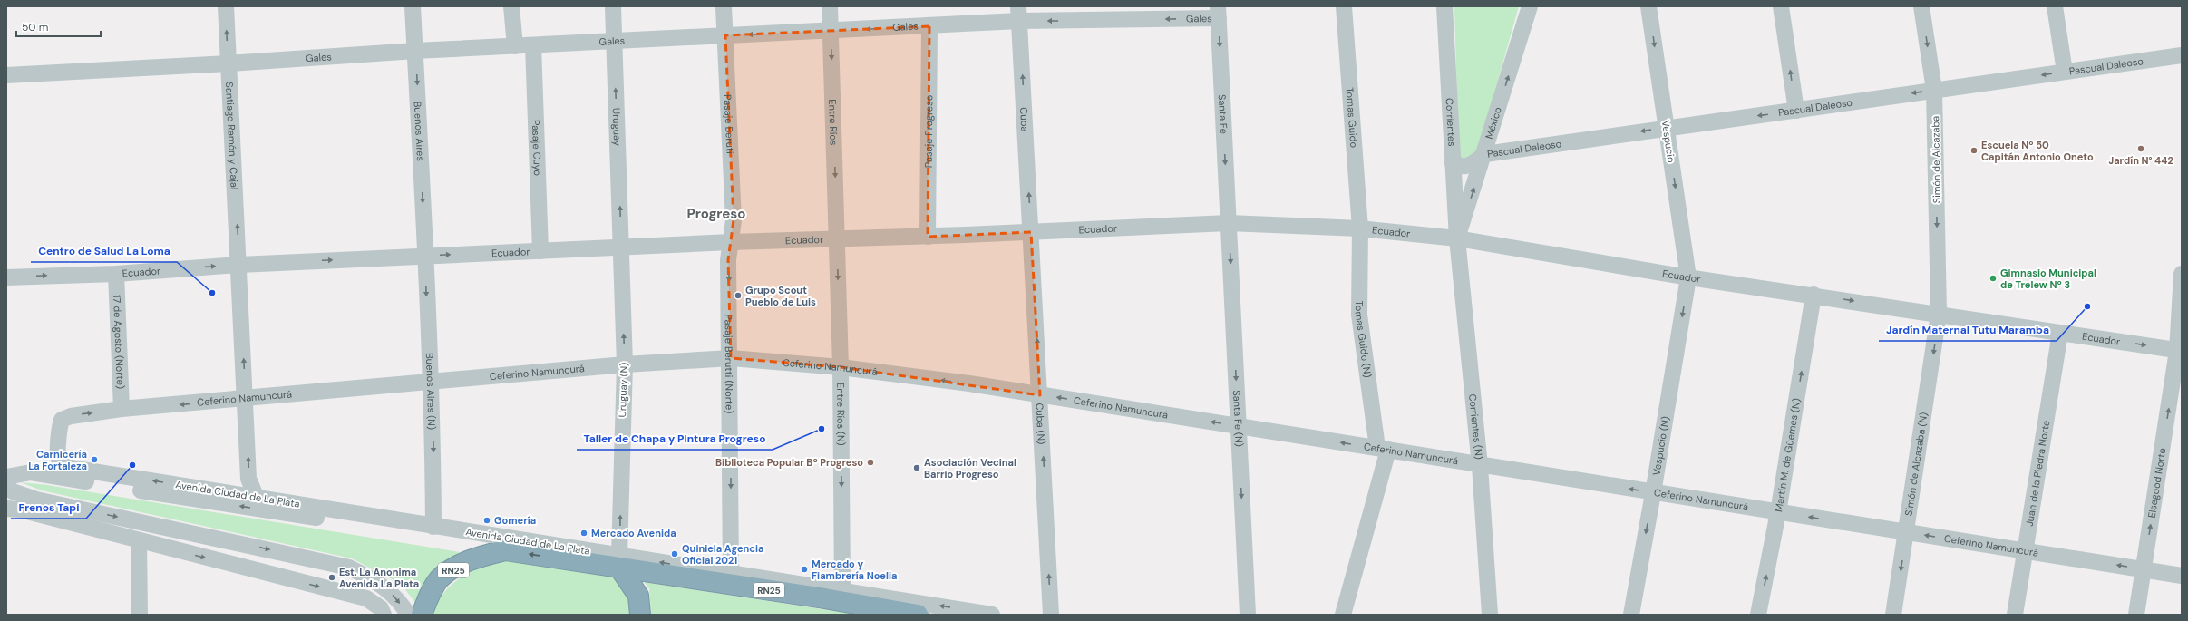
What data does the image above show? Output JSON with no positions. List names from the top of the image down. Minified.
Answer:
{"streets":{"highway":["Avenida Ciudad de La Plata","RN25"],"street":["Gales","Pascual Daleoso","Santa Fe","Tomas Guido","Cuba","Entre Ríos","Corrientes","México","Pasaje Beruti","Uruguay","Buenos Aires","Pasaje Progreso","Santiago Ramón y Cajal","Vespucio","Pasaje Cuyo","Simón de Alcazaba","Ecuador","Tomas Guido (N)","17 de Agosto (Norte)","Pasaje Berutti (Norte)","Ceferino Namuncurá","Uruguay (N)","Buenos Aires (N)","Entre Ríos (N)","Santa Fe (N)","Cuba (N)","Corrientes (N)","Vespucio (N)","Martín M. de Güemes (N)","Simón de Alcazaba (N)","Juan de la Piedra Norte","Elsegood Norte"]},"crossings":[["Gales","Santa Fe"],["Gales","Cuba"],["Gales","Entre Ríos"],["Gales","Pasaje Beruti"],["Gales","Uruguay"],["Gales","Buenos Aires"],["Gales","Pasaje Progreso"],["Gales","Santiago Ramón y Cajal"],["Gales","Pasaje Cuyo"],["Pascual Daleoso","Corrientes"],["Pascual Daleoso","México"],["Pascual Daleoso","Vespucio"],["Pascual Daleoso","Simón de Alcazaba"],["Santa Fe","Ecuador"],["Santa Fe","Santa Fe (N)"],["Tomas Guido","Ecuador"],["Tomas Guido","Tomas Guido (N)"],["Cuba","Ecuador"],["Cuba","Cuba (N)"],["Entre Ríos","Ecuador"],["Entre Ríos","Entre Ríos (N)"],["Corrientes","México"],["Corrientes","Ecuador"],["Corrientes","Corrientes (N)"],["México","Ecuador"],["México","Corrientes (N)"],["Pasaje Beruti","Ecuador"],["Pasaje Beruti","Pasaje Berutti (Norte)"],["Uruguay","Ecuador"],["Uruguay","Uruguay (N)"],["Buenos Aires","Ecuador"],["Buenos Aires","Buenos Aires (N)"],["Pasaje Progreso","Ecuador"],["Santiago Ramón y Cajal","Ecuador"],["Santiago Ramón y Cajal","Ceferino Namuncurá"],["Santiago Ramón y Cajal","Avenida Ciudad de La Plata"],["Vespucio","Ecuador"],["Vespucio","Vespucio (N)"],["Pasaje Cuyo","Ecuador"],["Simón de Alcazaba","Ecuador"],["Simón de Alcazaba","Simón de Alcazaba (N)"],["Ecuador","Tomas Guido (N)"],["Ecuador","17 de Agosto (Norte)"],["Ecuador","Pasaje Berutti (Norte)"],["Ecuador","Uruguay (N)"],["Ecuador","Buenos Aires (N)"],["Ecuador","Entre Ríos (N)"],["Ecuador","Santa Fe (N)"],["Ecuador","Cuba (N)"],["Ecuador","Corrientes (N)"],["Ecuador","Vespucio (N)"],["Ecuador","Martín M. de Güemes (N)"],["Ecuador","Simón de Alcazaba (N)"],["Ecuador","Juan de la Piedra Norte"],["Ecuador","Elsegood Norte"],["Tomas Guido (N)","Ceferino Namuncurá"],["17 de Agosto (Norte)","Ceferino Namuncurá"],["Pasaje Berutti (Norte)","Ceferino Namuncurá"],["Pasaje Berutti (Norte)","Avenida Ciudad de La Plata"],["Ceferino Namuncurá","Uruguay (N)"],["Ceferino Namuncurá","Buenos Aires (N)"],["Ceferino Namuncurá","Entre Ríos (N)"],["Ceferino Namuncurá","Santa Fe (N)"],["Ceferino Namuncurá","Cuba (N)"],["Ceferino Namuncurá","Corrientes (N)"],["Ceferino Namuncurá","Vespucio (N)"],["Ceferino Namuncurá","Martín M. de Güemes (N)"],["Ceferino Namuncurá","Simón de Alcazaba (N)"],["Ceferino Namuncurá","Juan de la Piedra Norte"],["Ceferino Namuncurá","Elsegood Norte"],["Ceferino Namuncurá","Avenida Ciudad de La Plata"],["Uruguay (N)","Avenida Ciudad de La Plata"],["Buenos Aires (N)","Avenida Ciudad de La Plata"],["Entre Ríos (N)","Avenida Ciudad de La Plata"],["Avenida Ciudad de La Plata","RN25"]],"one_way":["Pascual Daleoso","Santa Fe","Cuba","Entre Ríos","México","Uruguay","Buenos Aires","Santiago Ramón y Cajal","Ecuador","Pasaje Berutti (Norte)","Ceferino Namuncurá","Uruguay (N)","Buenos Aires (N)","Entre Ríos (N)","Santa Fe (N)","Cuba (N)","Vespucio (N)","Martín M. de Güemes (N)","Simón de Alcazaba (N)","Elsegood Norte"],"districts":["Progreso"],"places":["Jardín N° 442","Escuela Nº 50 Capitán Antonio Oneto","Gimnasio Municipal de Trelew Nº 3","Centro de Salud La Loma","Grupo Scout Pueblo de Luis","Jardín Maternal Tutu Maramba","Taller de Chapa y Pintura Progreso","Carnicería La Fortaleza","Biblioteca Popular Bº Progreso","Frenos Tapi","Asociación Vecinal Barrio Progreso","Gomería","Mercado Avenida","Quiniela Agencia Oficial 2021","Mercado y Fiambrería Noelia","Est. La Anonima Avenida La Plata"],"scale_bar":"50 m"}
